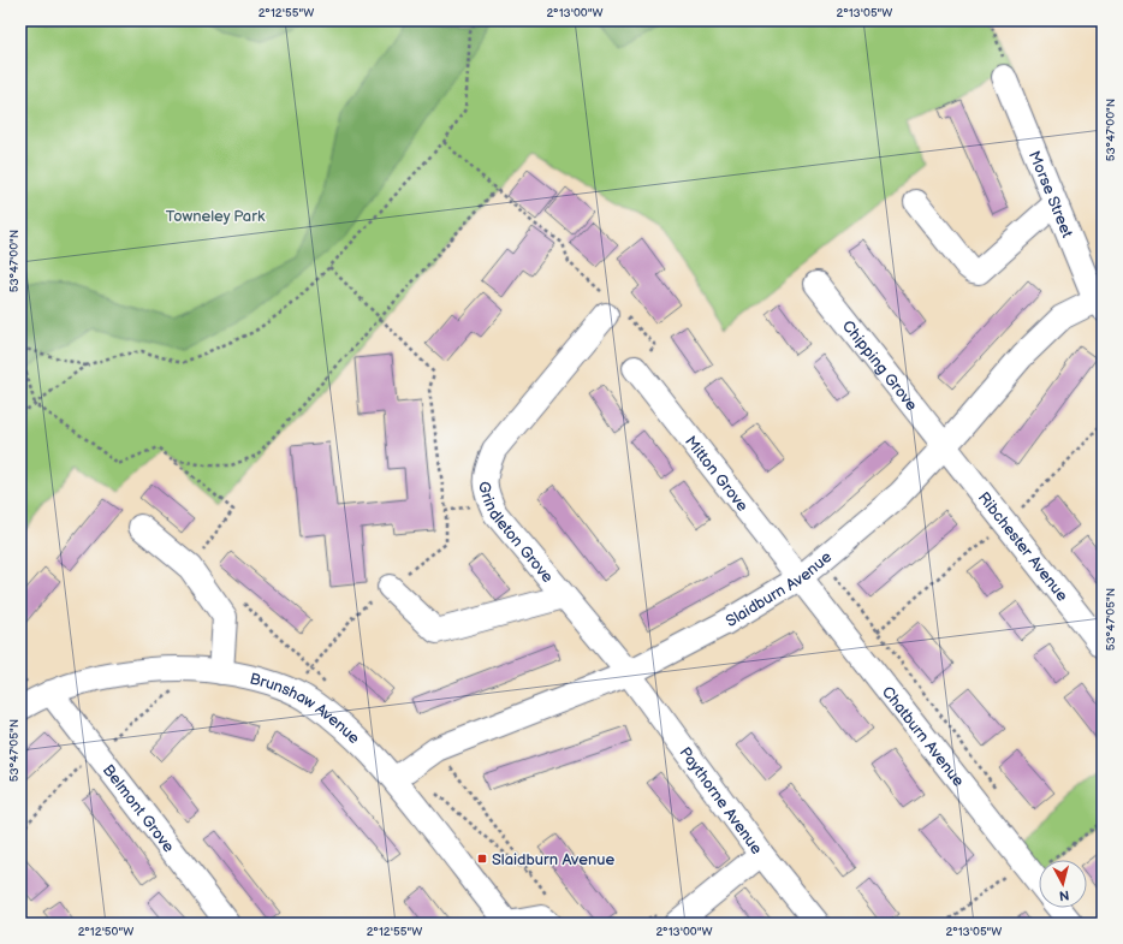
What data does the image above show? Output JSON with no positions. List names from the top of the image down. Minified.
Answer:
{"streets":{"street":["Morse Street","Chipping Grove","Mitton Grove","Grindleton Grove","Ribchester Avenue","Slaidburn Avenue","Brunshaw Avenue","Chatburn Avenue","Paythorne Avenue","Belmont Grove"]},"crossings":[["Morse Street","Slaidburn Avenue"],["Chipping Grove","Ribchester Avenue"],["Chipping Grove","Slaidburn Avenue"],["Mitton Grove","Slaidburn Avenue"],["Mitton Grove","Chatburn Avenue"],["Grindleton Grove","Slaidburn Avenue"],["Grindleton Grove","Paythorne Avenue"],["Ribchester Avenue","Slaidburn Avenue"],["Slaidburn Avenue","Brunshaw Avenue"],["Slaidburn Avenue","Chatburn Avenue"],["Slaidburn Avenue","Paythorne Avenue"],["Brunshaw Avenue","Belmont Grove"]],"parks":["Towneley Park"],"places":{"transit":["Slaidburn Avenue"]},"north":"bottom","coordinates":["2°12'55\"W","2°13'00\"W","2°13'05\"W","53°47'00\"N","53°47'05\"N","2°12'50\"W"]}
